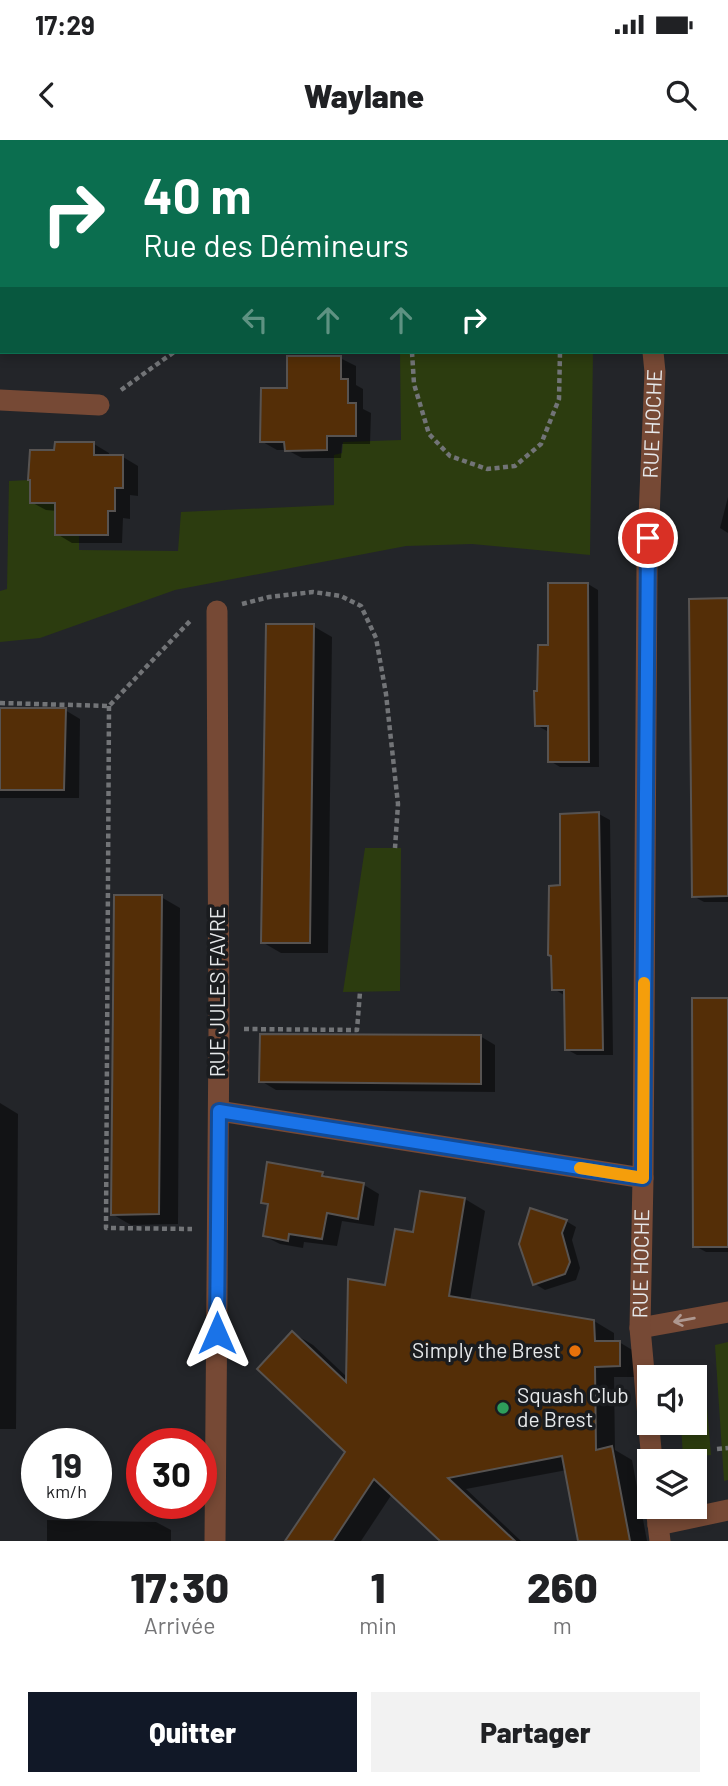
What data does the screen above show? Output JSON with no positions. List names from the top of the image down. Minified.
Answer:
{"streets":{"street":["RUE HOCHE","RUE JULES FAVRE"]},"places":["Simply the Brest","Squash Club de Brest"],"page":{"status":"17:29","header":"Waylane","turn":["40 m","Rue des Démineurs"],"speed":"19 km/h","limit":"30","eta":["17:30","Arrivée","1","min","260","m"],"buttons":["Quitter","Partager"]}}
